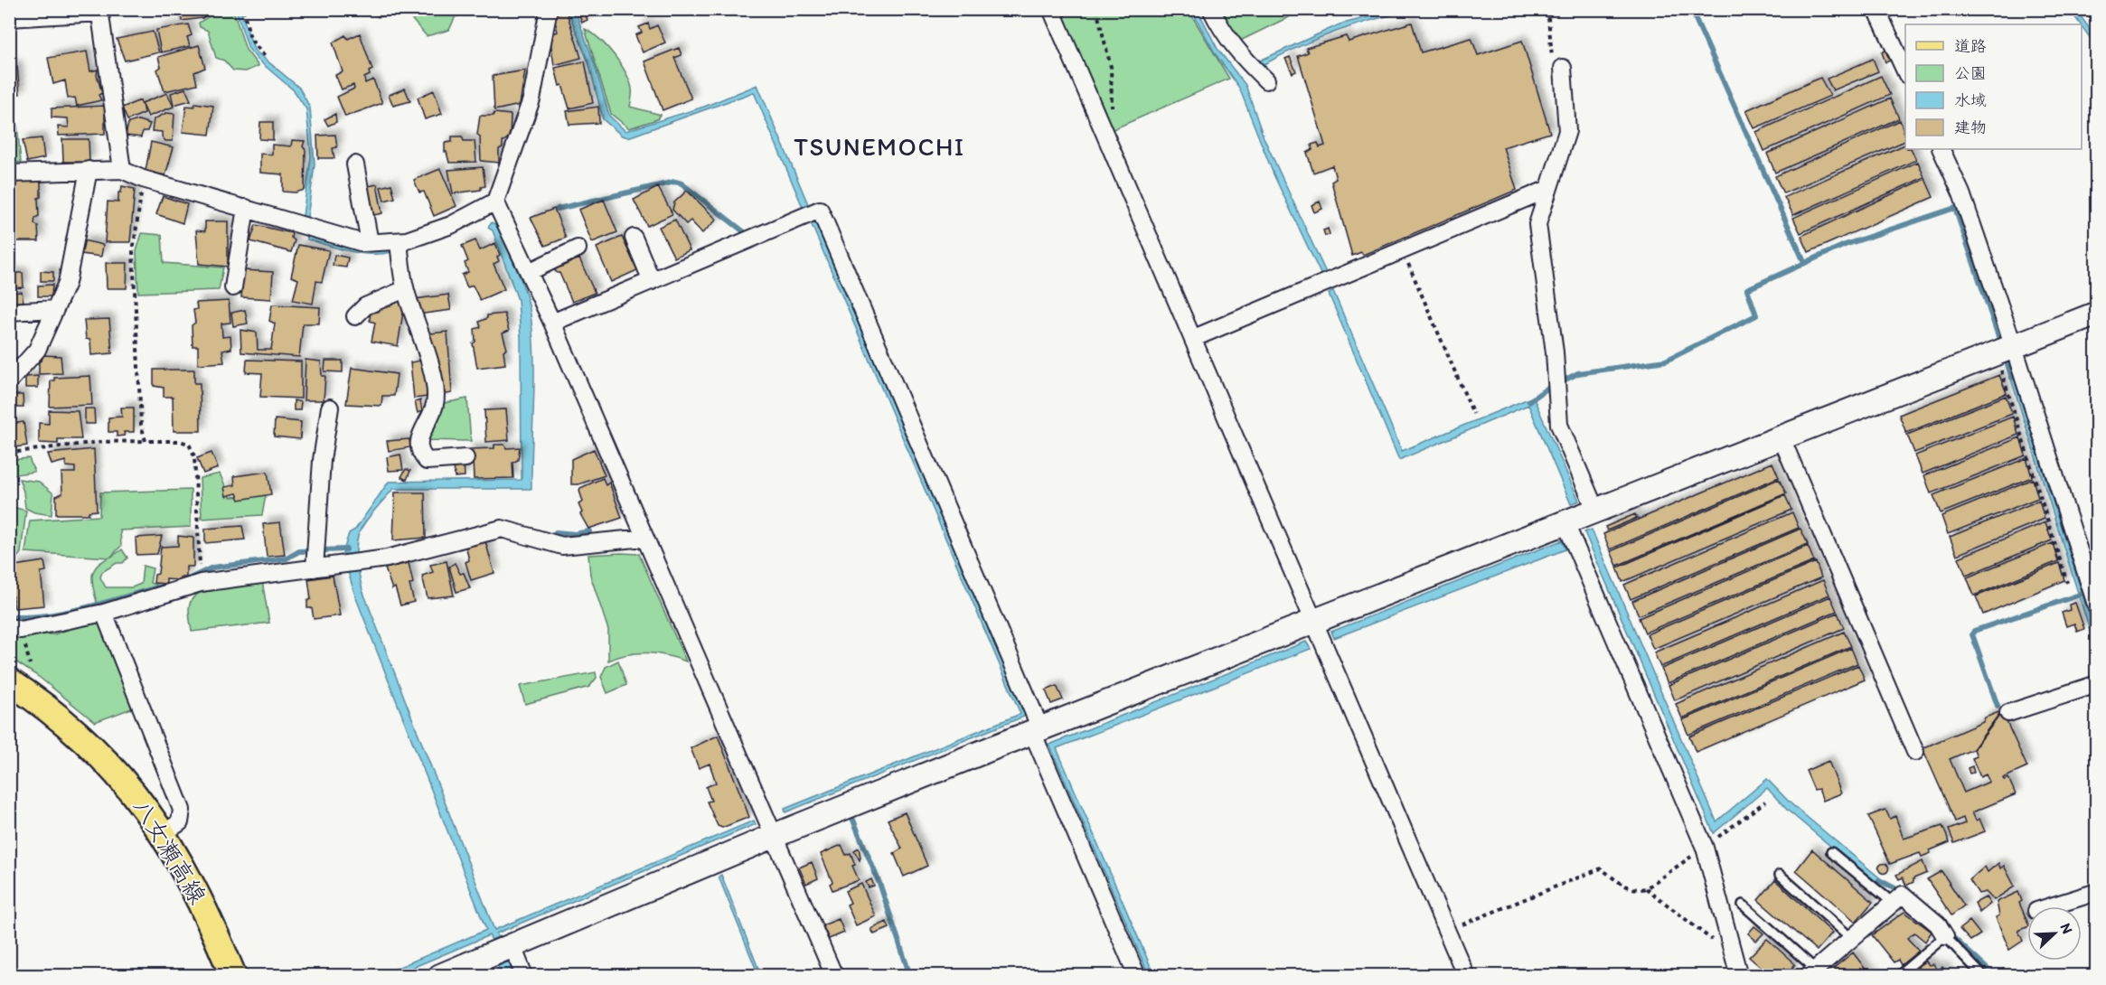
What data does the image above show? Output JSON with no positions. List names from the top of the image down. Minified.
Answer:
{"streets":{"main road":["八女瀬高線"]},"districts":["TSUNEMOCHI"],"legend":["道路","公園","水域","建物"],"north":"top right"}
